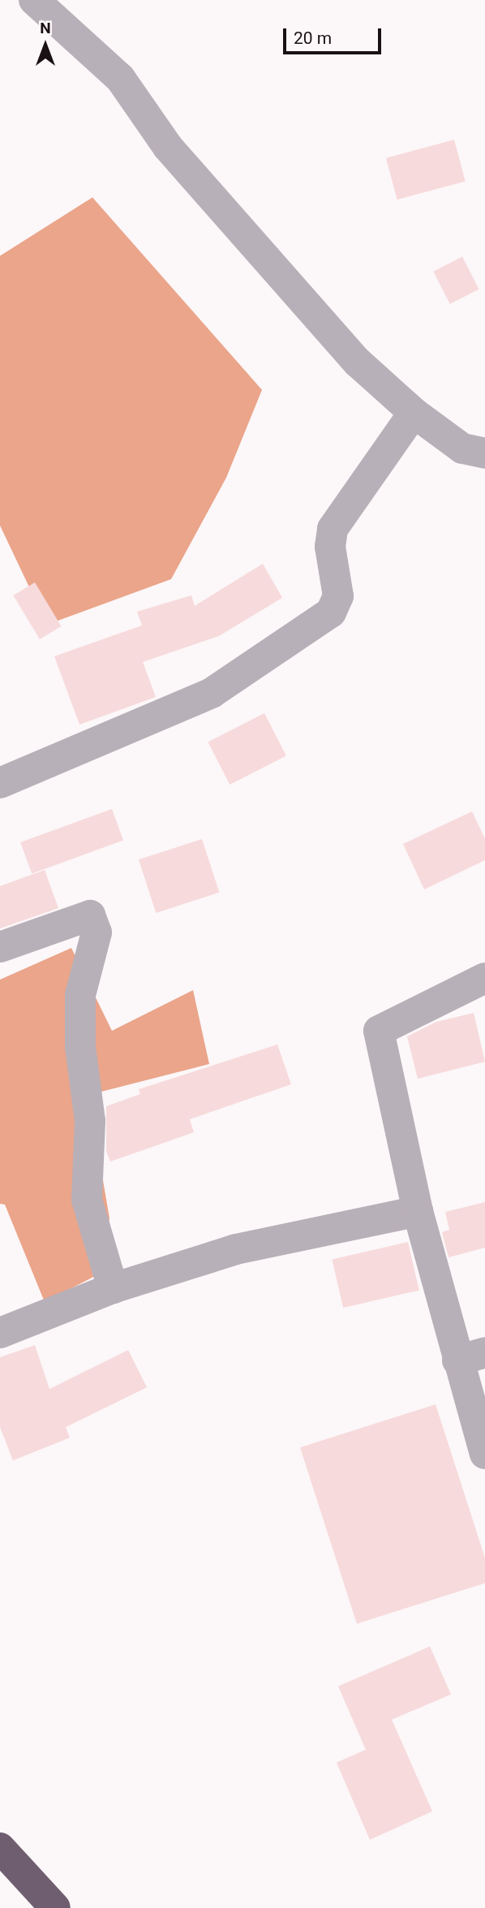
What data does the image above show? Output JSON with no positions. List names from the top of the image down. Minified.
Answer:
{"scale_bar":"20 m","north":"top"}
